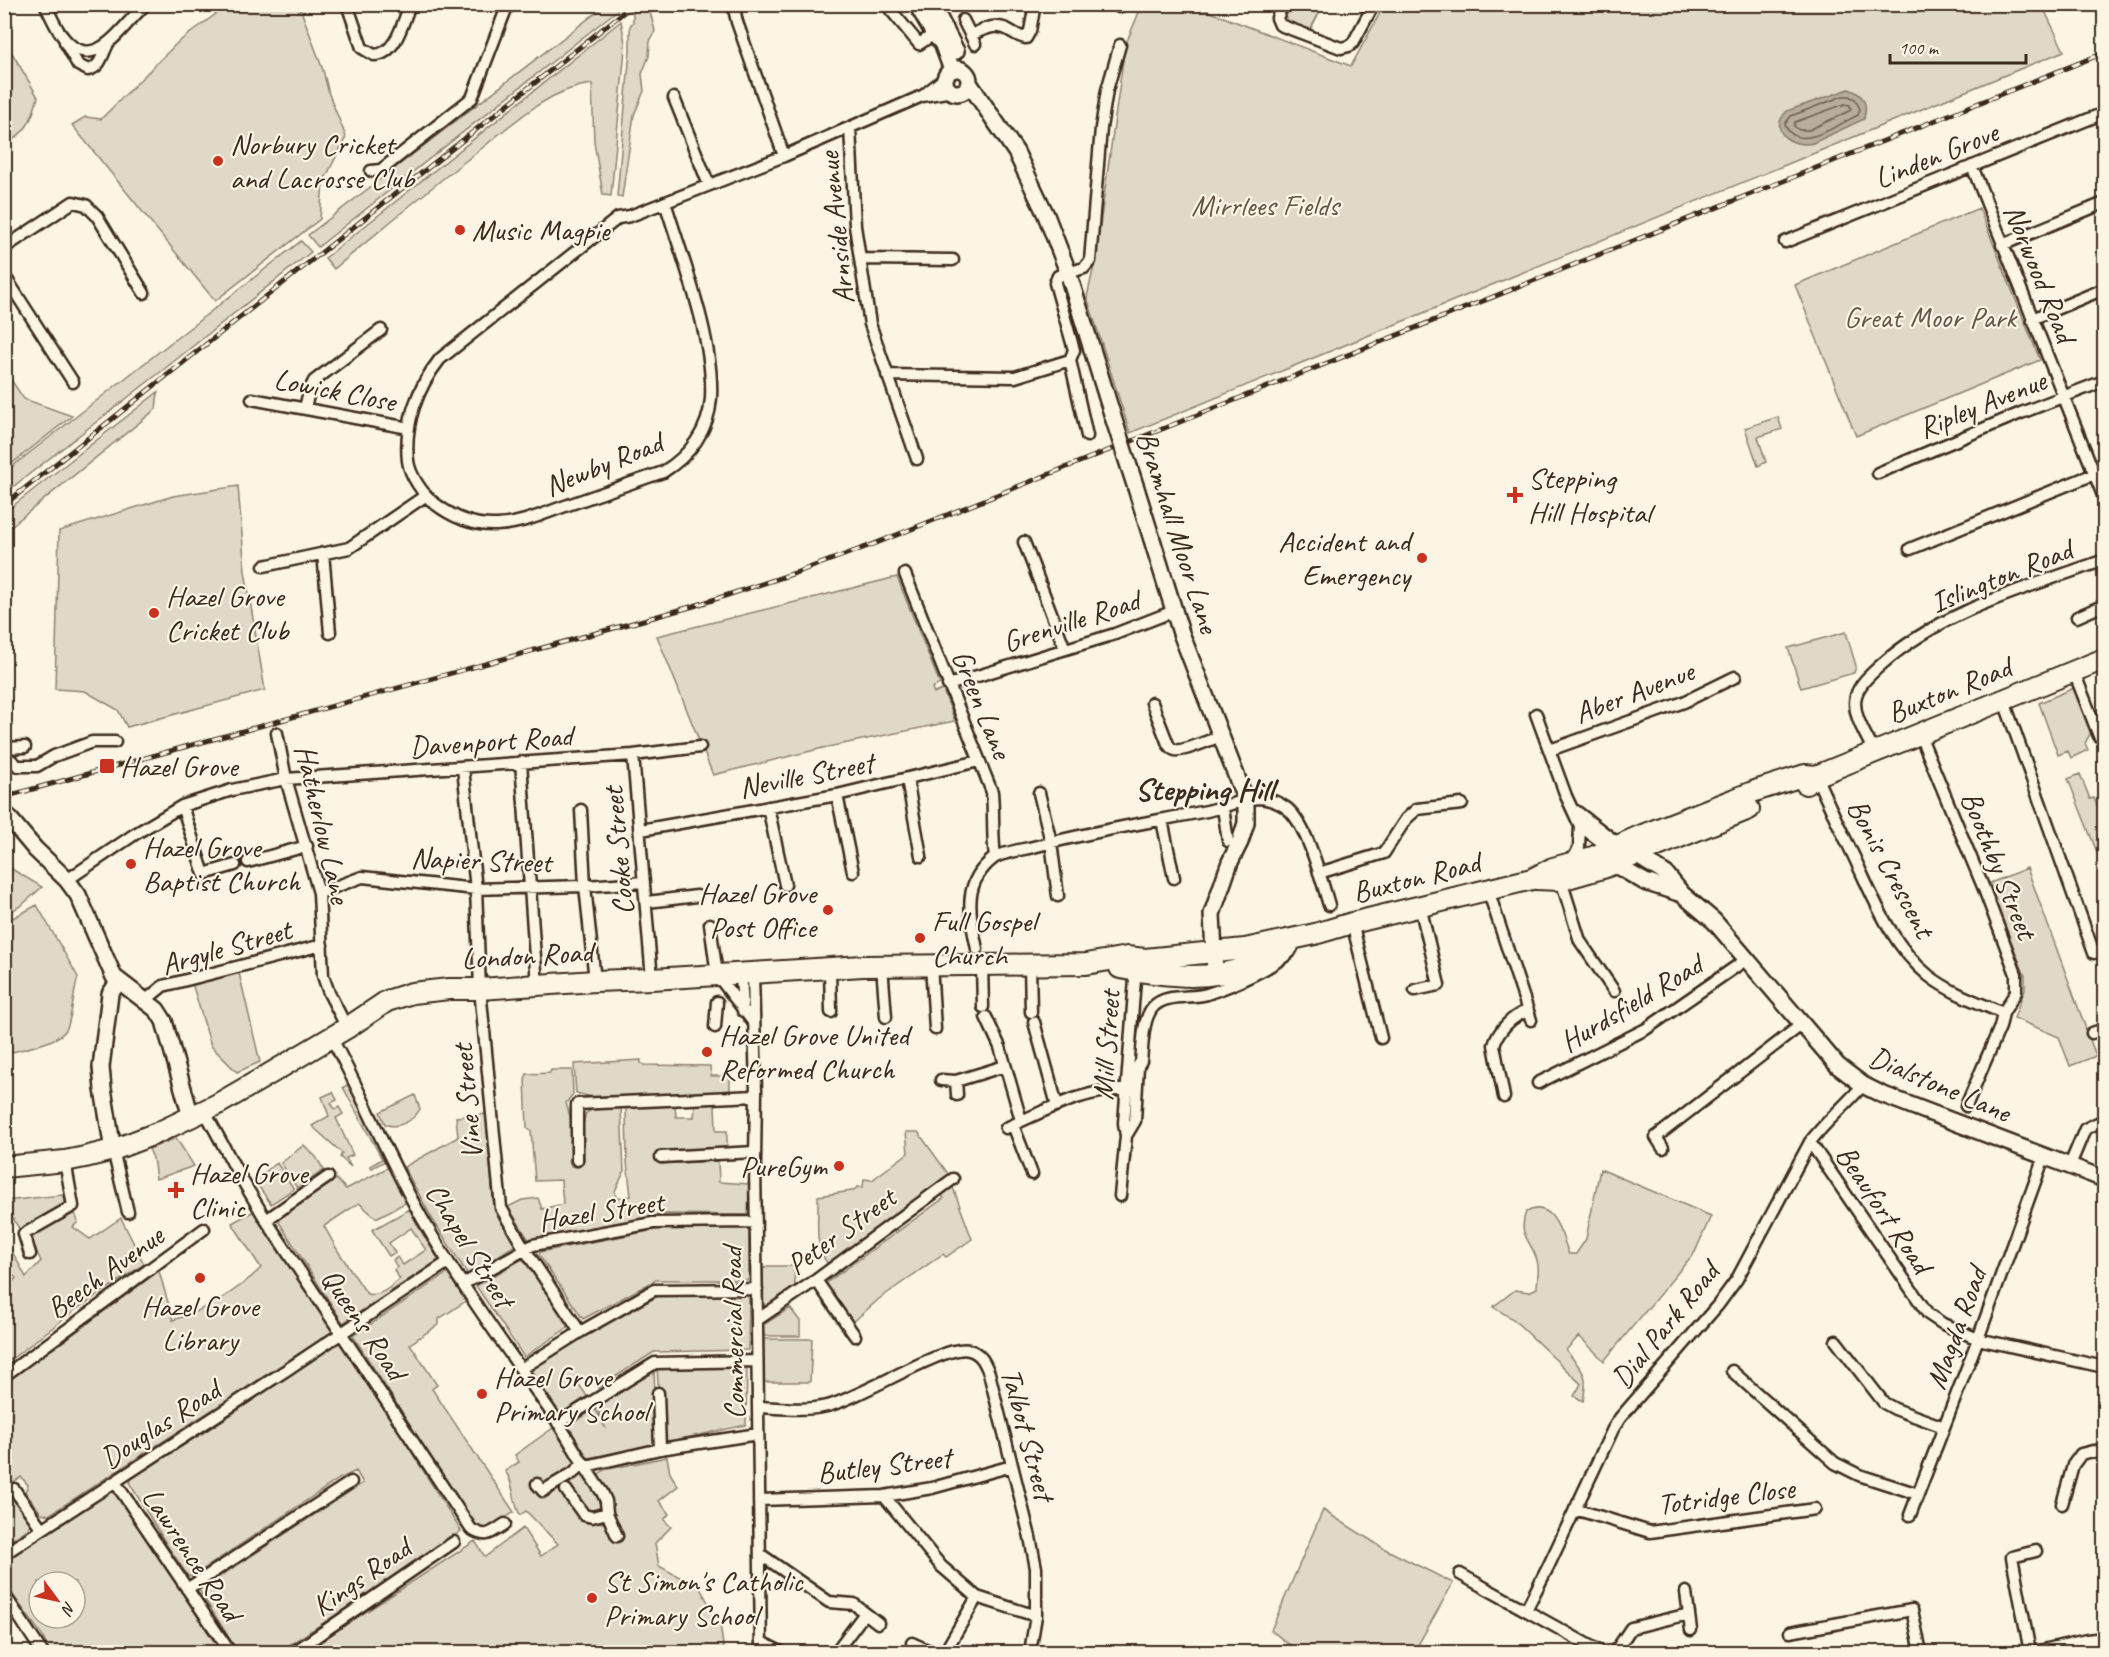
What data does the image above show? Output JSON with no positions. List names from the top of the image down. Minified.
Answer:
{"streets":{"highway":["Buxton Road","London Road"],"street":["Linden Grove","Arnside Avenue","Norwood Road","Lowick Close","Ripley Avenue","Newby Road","Bramhall Moor Lane","Islington Road","Grenville Road","Aber Avenue","Green Lane","Davenport Road","Neville Street","Hatherlow Lane","Cooke Street","Napier Street","Boothby Street","Bonis Crescent","Argyle Street","Hurdsfield Road","Mill Street","Dialstone Lane","Vine Street","Beaufort Road","Hazel Street","Peter Street","Chapel Street","Beech Avenue","Queens Road","Dial Park Road","Magda Road","Commercial Road","Douglas Road","Talbot Street","Butley Street","Totridge Close","Lawrence Road","Kings Road"]},"crossings":[["Linden Grove","Norwood Road"],["Arnside Avenue","Newby Road"],["Norwood Road","Ripley Avenue"],["Lowick Close","Newby Road"],["Newby Road","Bramhall Moor Lane"],["Bramhall Moor Lane","Grenville Road"],["Islington Road","Buxton Road"],["Grenville Road","Green Lane"],["Buxton Road","Boothby Street"],["Buxton Road","Bonis Crescent"],["Buxton Road","London Road"],["Buxton Road","Mill Street"],["Buxton Road","Dialstone Lane"],["Green Lane","Neville Street"],["Davenport Road","Hatherlow Lane"],["Davenport Road","Cooke Street"],["Davenport Road","Vine Street"],["Neville Street","Cooke Street"],["Hatherlow Lane","Napier Street"],["Hatherlow Lane","Argyle Street"],["Hatherlow Lane","London Road"],["Hatherlow Lane","Chapel Street"],["Cooke Street","Napier Street"],["Cooke Street","London Road"],["Napier Street","Vine Street"],["Boothby Street","Bonis Crescent"],["London Road","Mill Street"],["London Road","Vine Street"],["London Road","Chapel Street"],["London Road","Queens Road"],["London Road","Commercial Road"],["Hurdsfield Road","Dialstone Lane"],["Dialstone Lane","Dial Park Road"],["Dialstone Lane","Magda Road"],["Vine Street","Hazel Street"],["Beaufort Road","Dial Park Road"],["Beaufort Road","Magda Road"],["Hazel Street","Chapel Street"],["Hazel Street","Commercial Road"],["Peter Street","Commercial Road"],["Chapel Street","Douglas Road"],["Queens Road","Douglas Road"],["Dial Park Road","Totridge Close"],["Commercial Road","Talbot Street"],["Commercial Road","Butley Street"],["Douglas Road","Lawrence Road"],["Talbot Street","Butley Street"]],"districts":["Stepping Hill"],"parks":["Mirrlees Fields","Great Moor Park"],"places":{"other":["Norbury Cricket and Lacrosse Club","Music Magpie","Accident and Emergency","Hazel Grove Cricket Club","Hazel Grove Baptist Church","Hazel Grove Post Office","Full Gospel Church","Hazel Grove United Reformed Church","PureGym","Hazel Grove Library","Hazel Grove Primary School","St Simon's Catholic Primary School"],"health":["Stepping Hill Hospital","Hazel Grove Clinic"],"transit":["Hazel Grove"]},"scale_bar":"100 m","north":"bottom right"}
